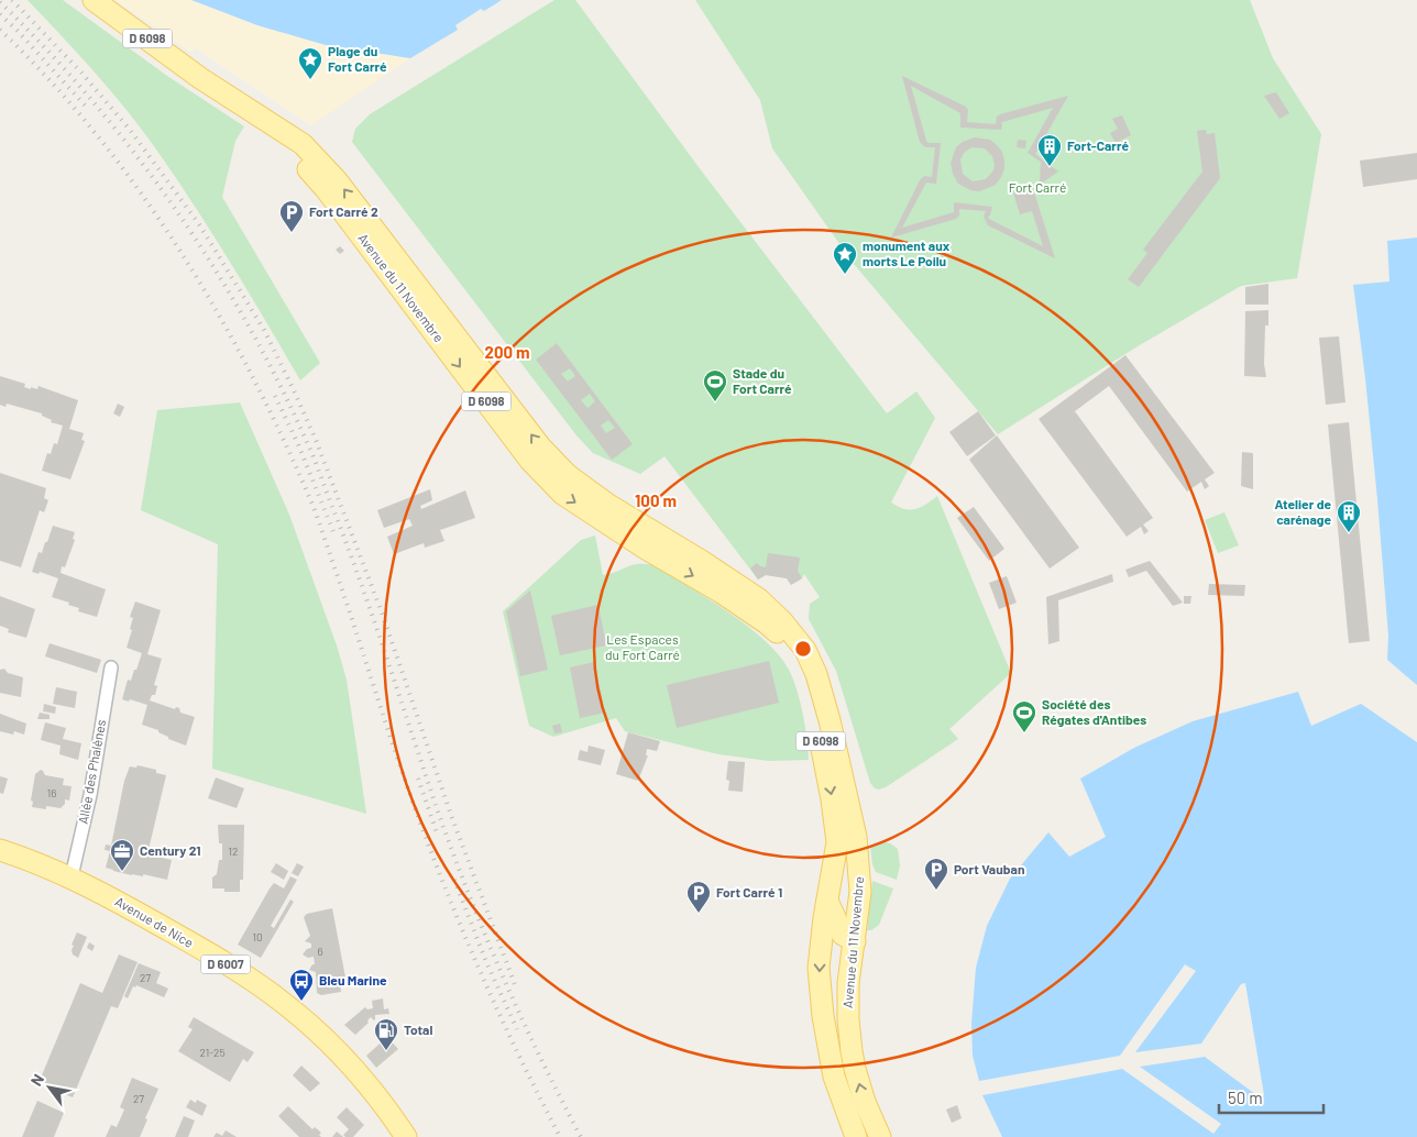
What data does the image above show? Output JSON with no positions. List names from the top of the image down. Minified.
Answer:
{"streets":{"main road":["D 6098","Avenue du 11 Novembre","Avenue de Nice","D 6007"],"street":["Allée des Phalènes"]},"crossings":[["D 6098","Avenue du 11 Novembre"],["Allée des Phalènes","Avenue de Nice"]],"parks":["Fort Carré","Les Espaces du Fort Carré"],"places":{"place":["Plage du Fort Carré","monument aux morts Le Poilu"],"building":["Fort-Carré","Atelier de carénage"],"parking":["Fort Carré 2","Port Vauban","Fort Carré 1"],"sports":["Stade du Fort Carré","Société des Régates d'Antibes"],"office":["Century 21"],"bus stop":["Bleu Marine"],"fuel station":["Total"]},"house_numbers":["16","12","10","6","27","21-25","27"],"scale_bar":"50 m","north":"top left","rings":["200 m","100 m"]}
